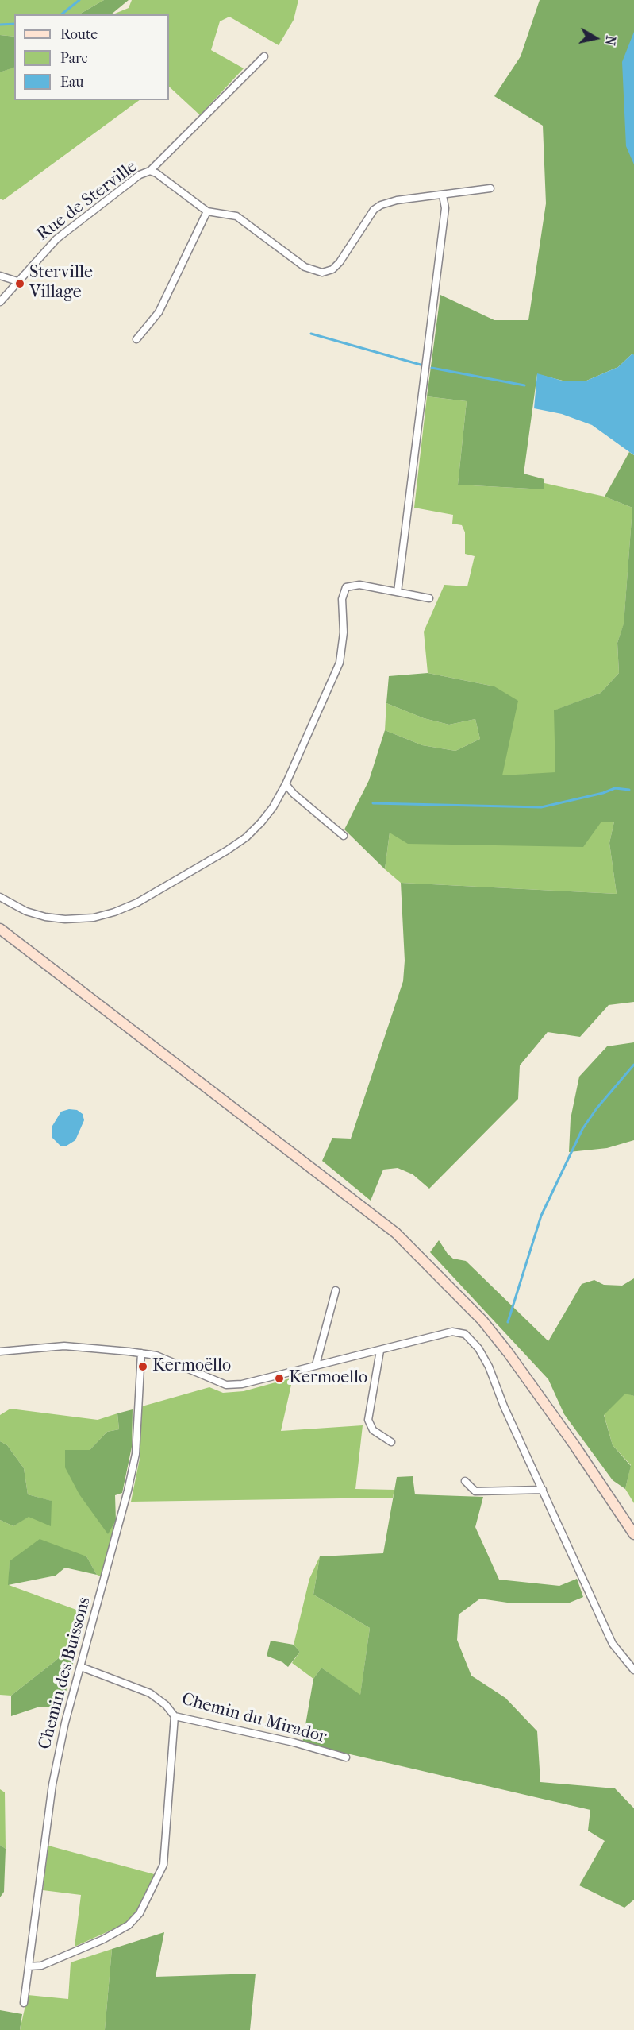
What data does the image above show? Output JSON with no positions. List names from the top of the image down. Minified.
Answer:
{"streets":{"street":["Rue de Sterville","Chemin des Buissons","Chemin du Mirador"]},"crossings":[["Chemin des Buissons","Chemin du Mirador"]],"places":["Sterville Village","Kermoëllo","Kermoello"],"legend":["Route","Parc","Eau"],"north":"right"}
